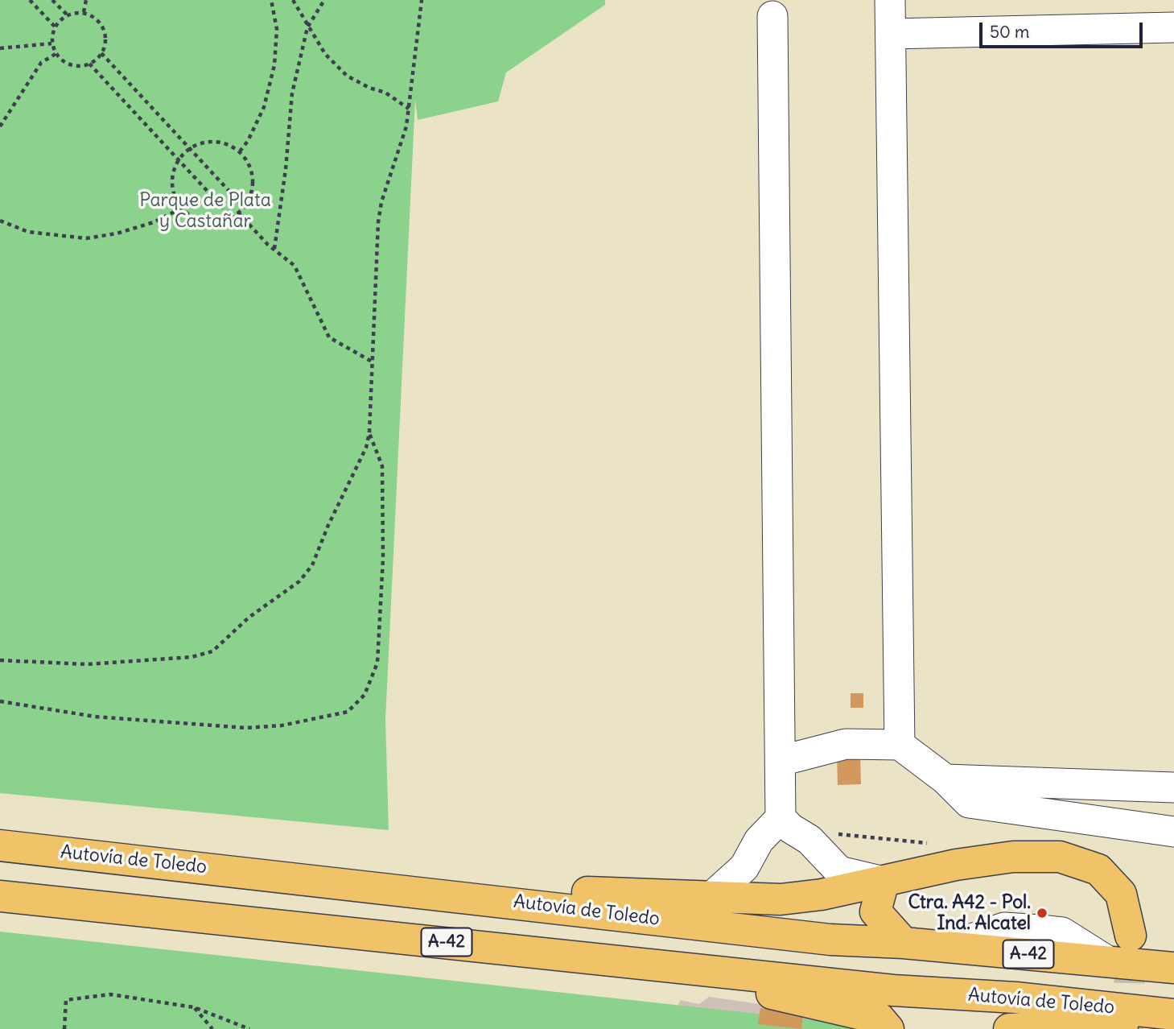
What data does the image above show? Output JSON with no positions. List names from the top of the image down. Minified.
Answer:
{"streets":{"highway":["Autovía de Toledo","A-42"]},"parks":["Parque de Plata y Castañar"],"places":["Ctra. A42 - Pol. Ind. Alcatel"],"scale_bar":"50 m"}
